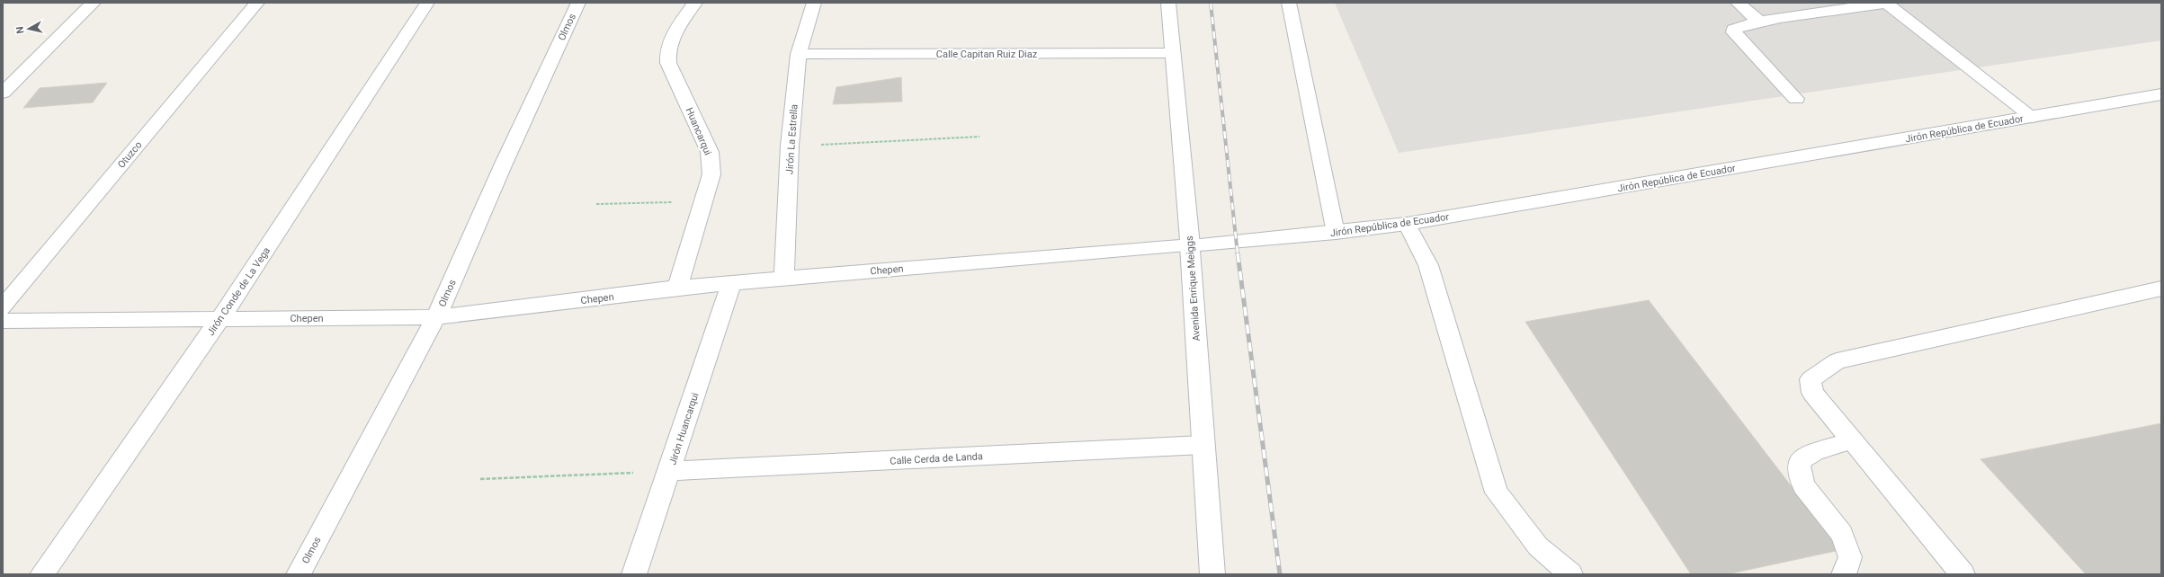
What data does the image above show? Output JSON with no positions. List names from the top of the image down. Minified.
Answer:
{"streets":{"street":["Olmos","Calle Capitan Ruiz Diaz","Jirón República de Ecuador","Huancarqui","Jirón La Estrella","Otuzco","Chepen","Avenida Enrique Meiggs","Jirón Conde de La Vega","Jirón Huancarqui","Calle Cerda de Landa"]},"crossings":[["Olmos","Chepen"],["Calle Capitan Ruiz Diaz","Jirón La Estrella"],["Calle Capitan Ruiz Diaz","Avenida Enrique Meiggs"],["Jirón República de Ecuador","Chepen"],["Jirón República de Ecuador","Avenida Enrique Meiggs"],["Huancarqui","Chepen"],["Jirón La Estrella","Chepen"],["Chepen","Avenida Enrique Meiggs"],["Chepen","Jirón Conde de La Vega"],["Chepen","Jirón Huancarqui"],["Avenida Enrique Meiggs","Calle Cerda de Landa"],["Jirón Huancarqui","Calle Cerda de Landa"]],"north":"left"}
